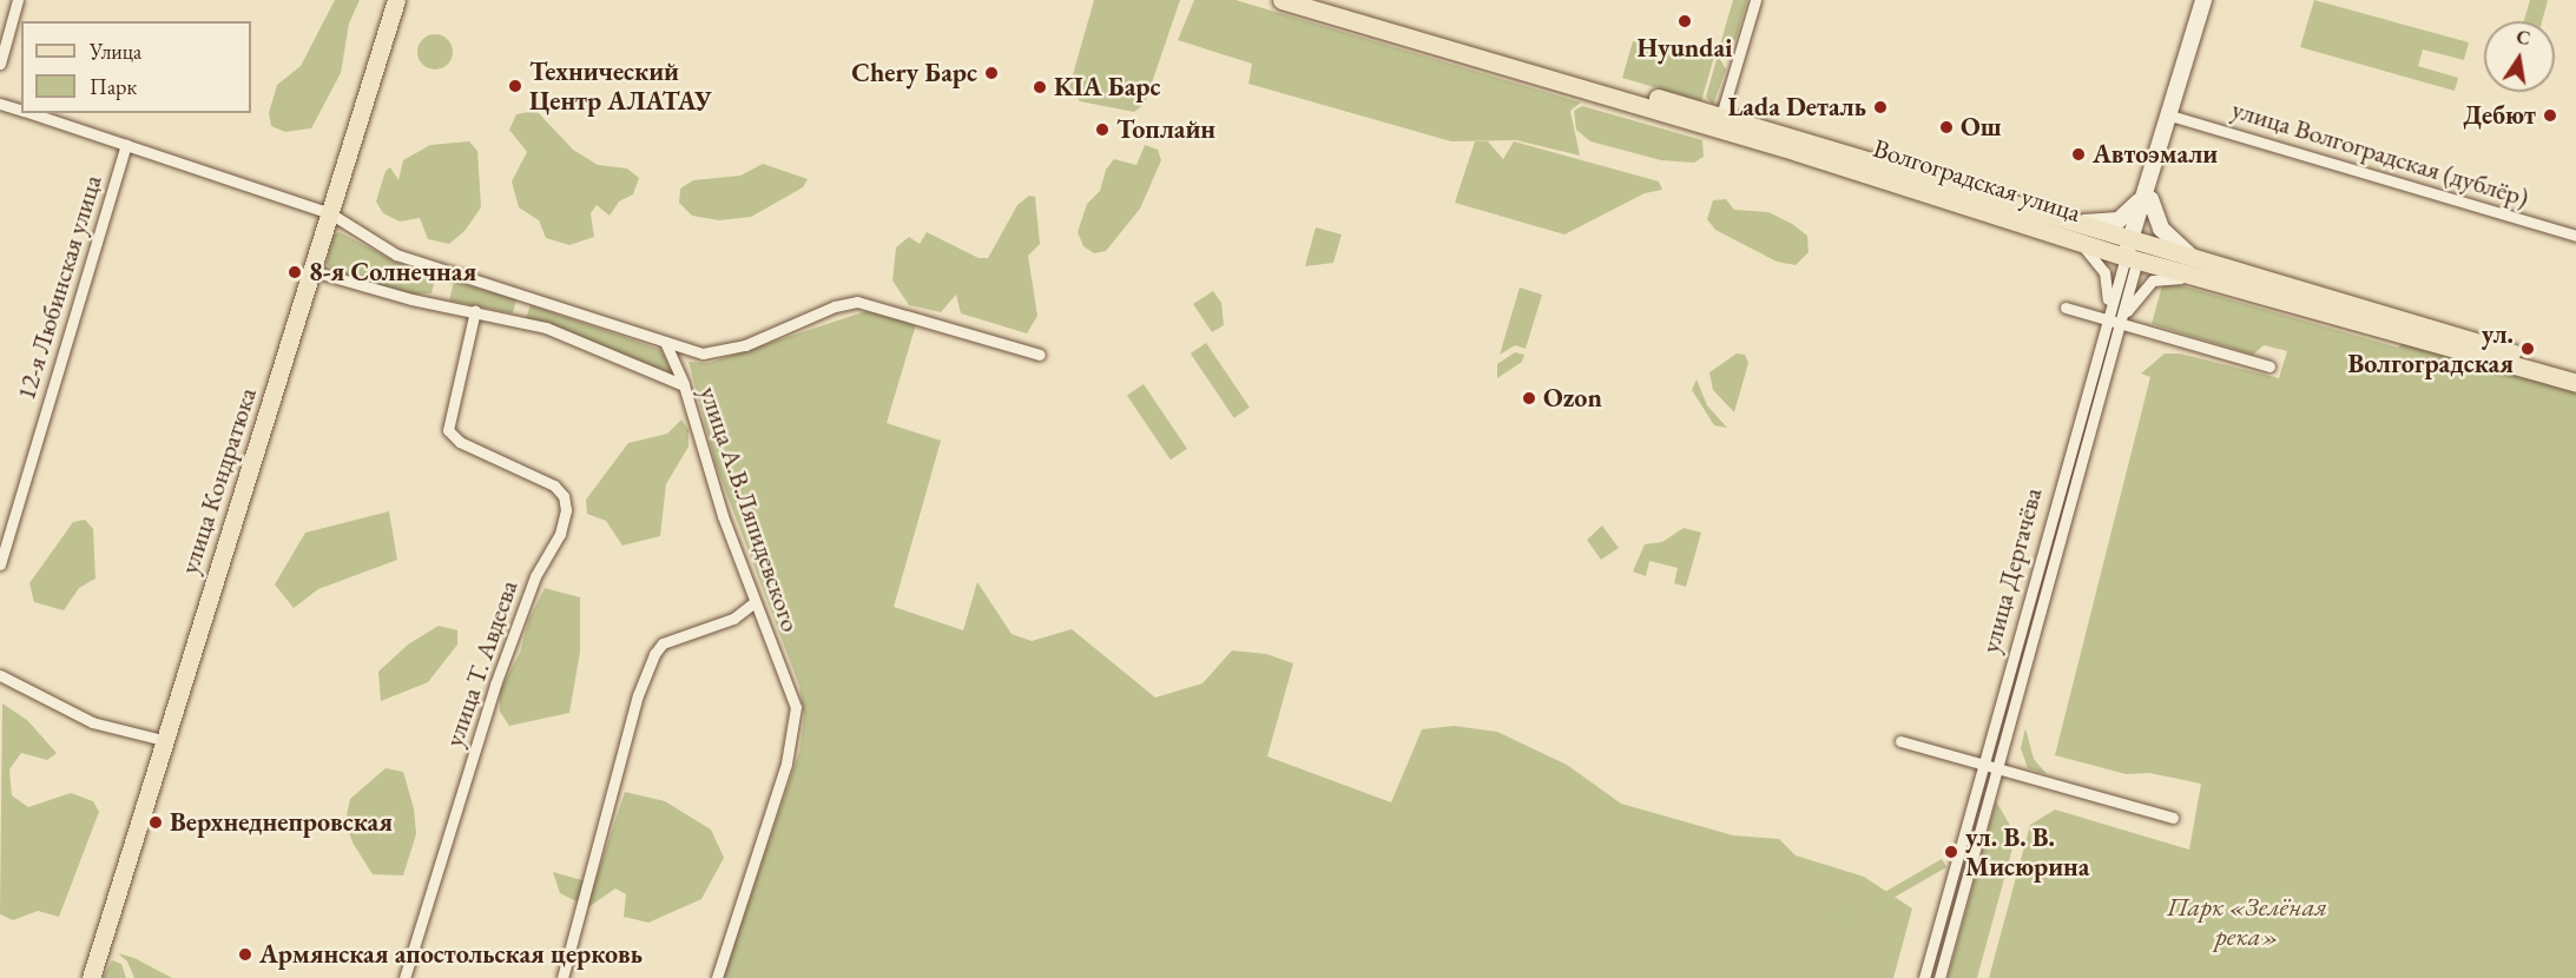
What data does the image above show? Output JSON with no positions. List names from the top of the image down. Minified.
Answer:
{"streets":{"main road":["Волгоградская улица","улица Кондратюка"],"street":["улица Волгоградская (дублёр)","12-я Любинская улица","улица А.В.Ляпидевского","улица Дергачёва","улица Т. Авдеева"]},"crossings":[["улица Волгоградская (дублёр)","улица Дергачёва"],["Волгоградская улица","улица Дергачёва"],["улица Кондратюка","улица А.В.Ляпидевского"],["улица А.В.Ляпидевского","улица Т. Авдеева"]],"parks":["Парк «Зелёная река»"],"places":["Hyundai","Chery Барс","Технический Центр АЛАТАУ","KIA Барс","Lada Dеталь","Дебют","Ош","Топлайн","Автоэмали","8-я Солнечная","ул. Волгоградская","Ozon","Верхнеднепровская","ул. В. В. Мисюрина","Армянская апостольская церковь"],"legend":["Улица","Парк"],"north":"top"}
